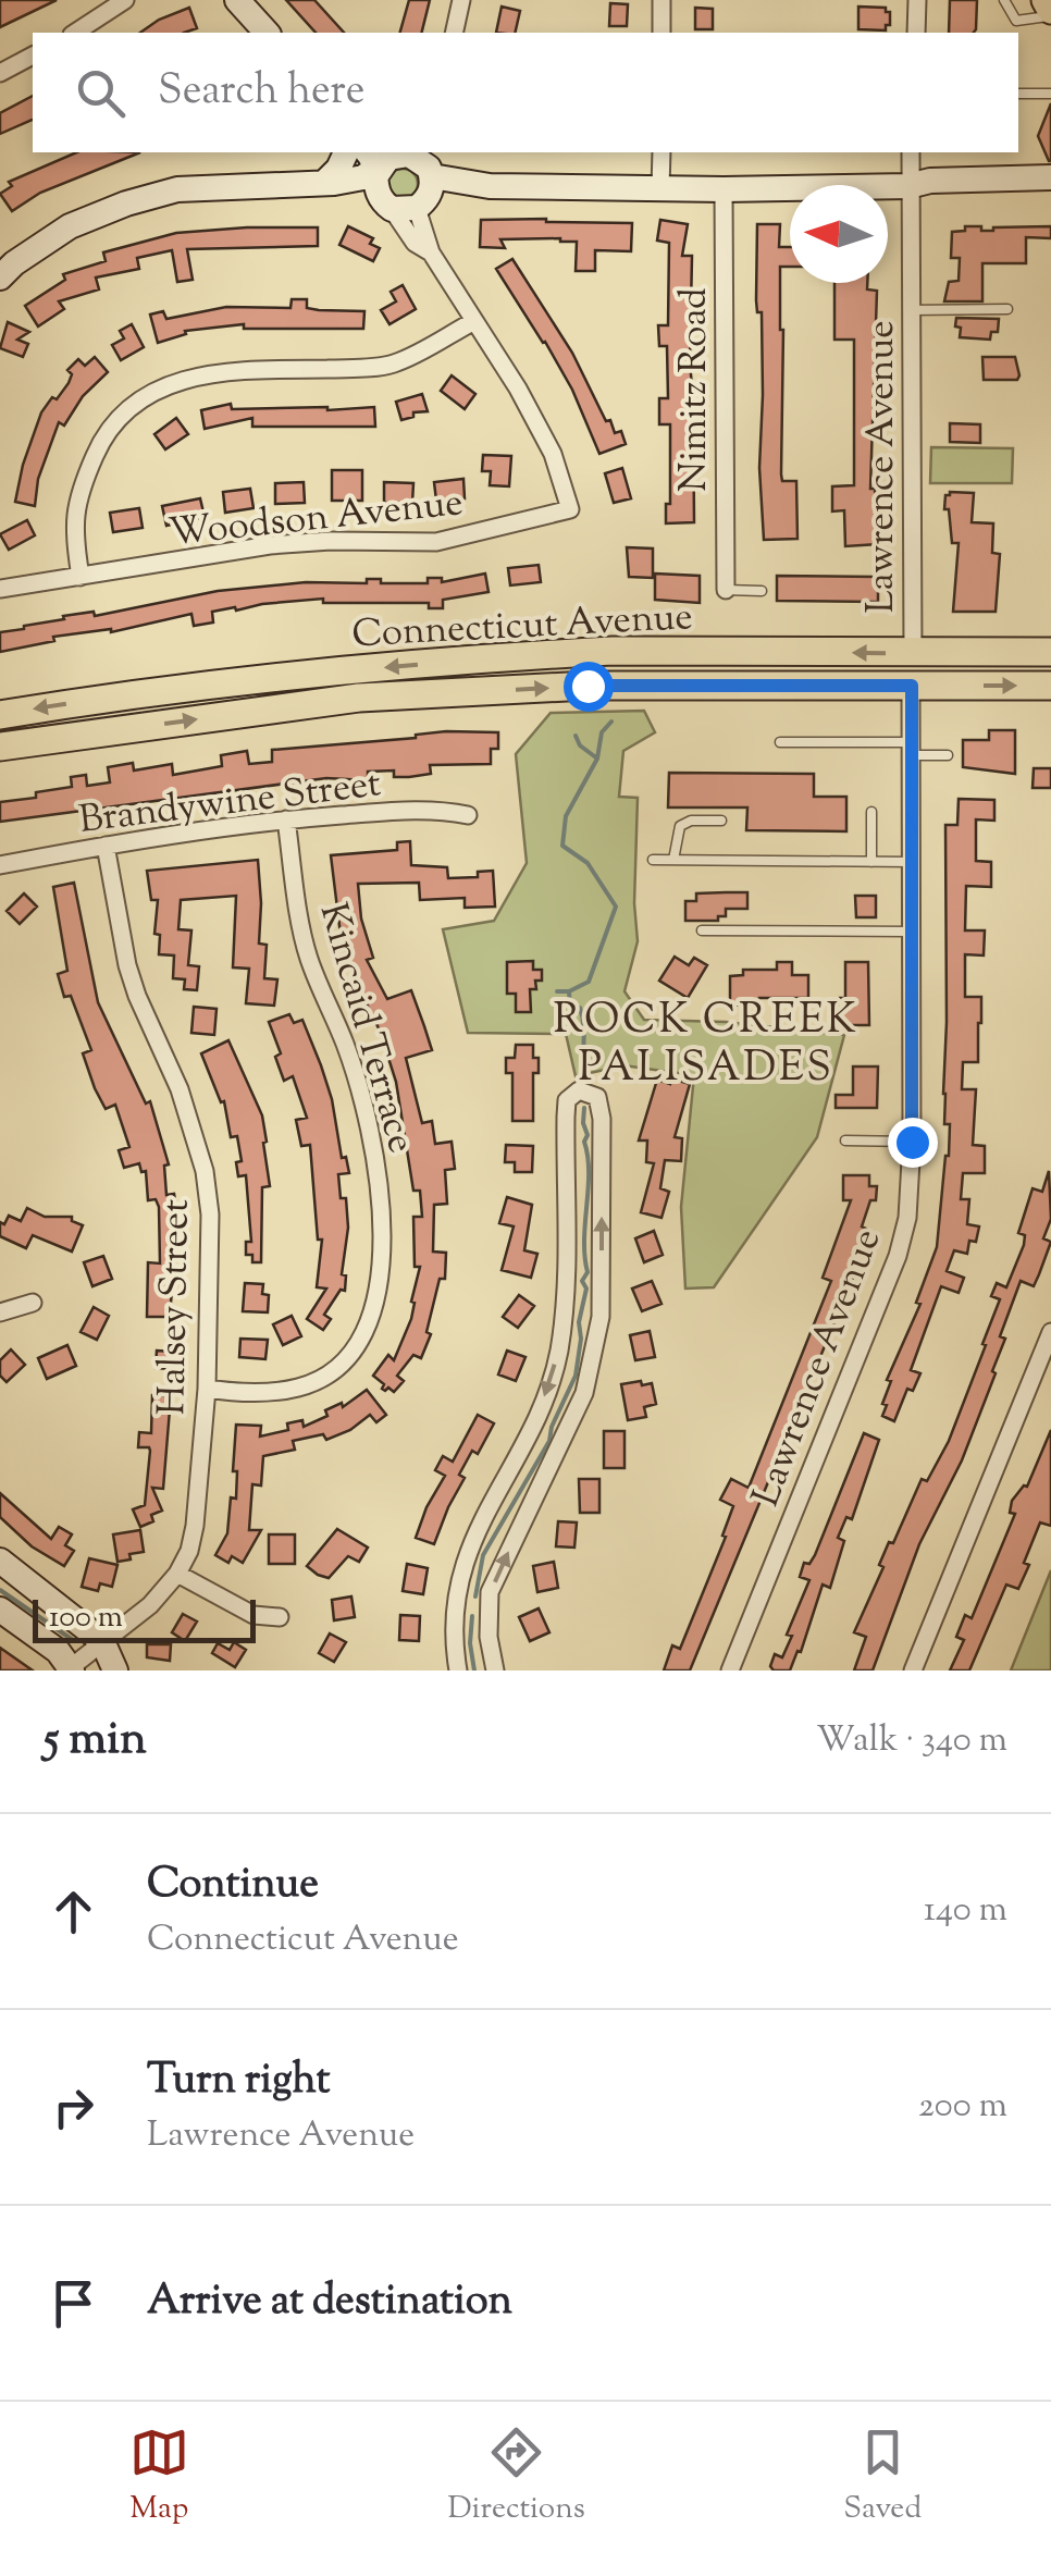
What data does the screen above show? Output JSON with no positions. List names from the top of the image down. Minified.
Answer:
{"streets":{"main road":["Connecticut Avenue"],"street":["Nimitz Road","Lawrence Avenue","Woodson Avenue","Brandywine Street","Kincaid Terrace","Halsey Street"]},"crossings":[["Lawrence Avenue","Connecticut Avenue"],["Brandywine Street","Kincaid Terrace"],["Brandywine Street","Halsey Street"],["Kincaid Terrace","Halsey Street"]],"districts":["ROCK CREEK PALISADES"],"scale_bar":"100 m","north":"left","page":{"search":"Search here","scale":"100 m","heading":["5 min","Walk · 340 m"],"list":[["Continue","Connecticut Avenue","140 m"],["Turn right","Lawrence Avenue","200 m"],"Arrive at destination"],"nav":["Map","Directions","Saved"]}}
